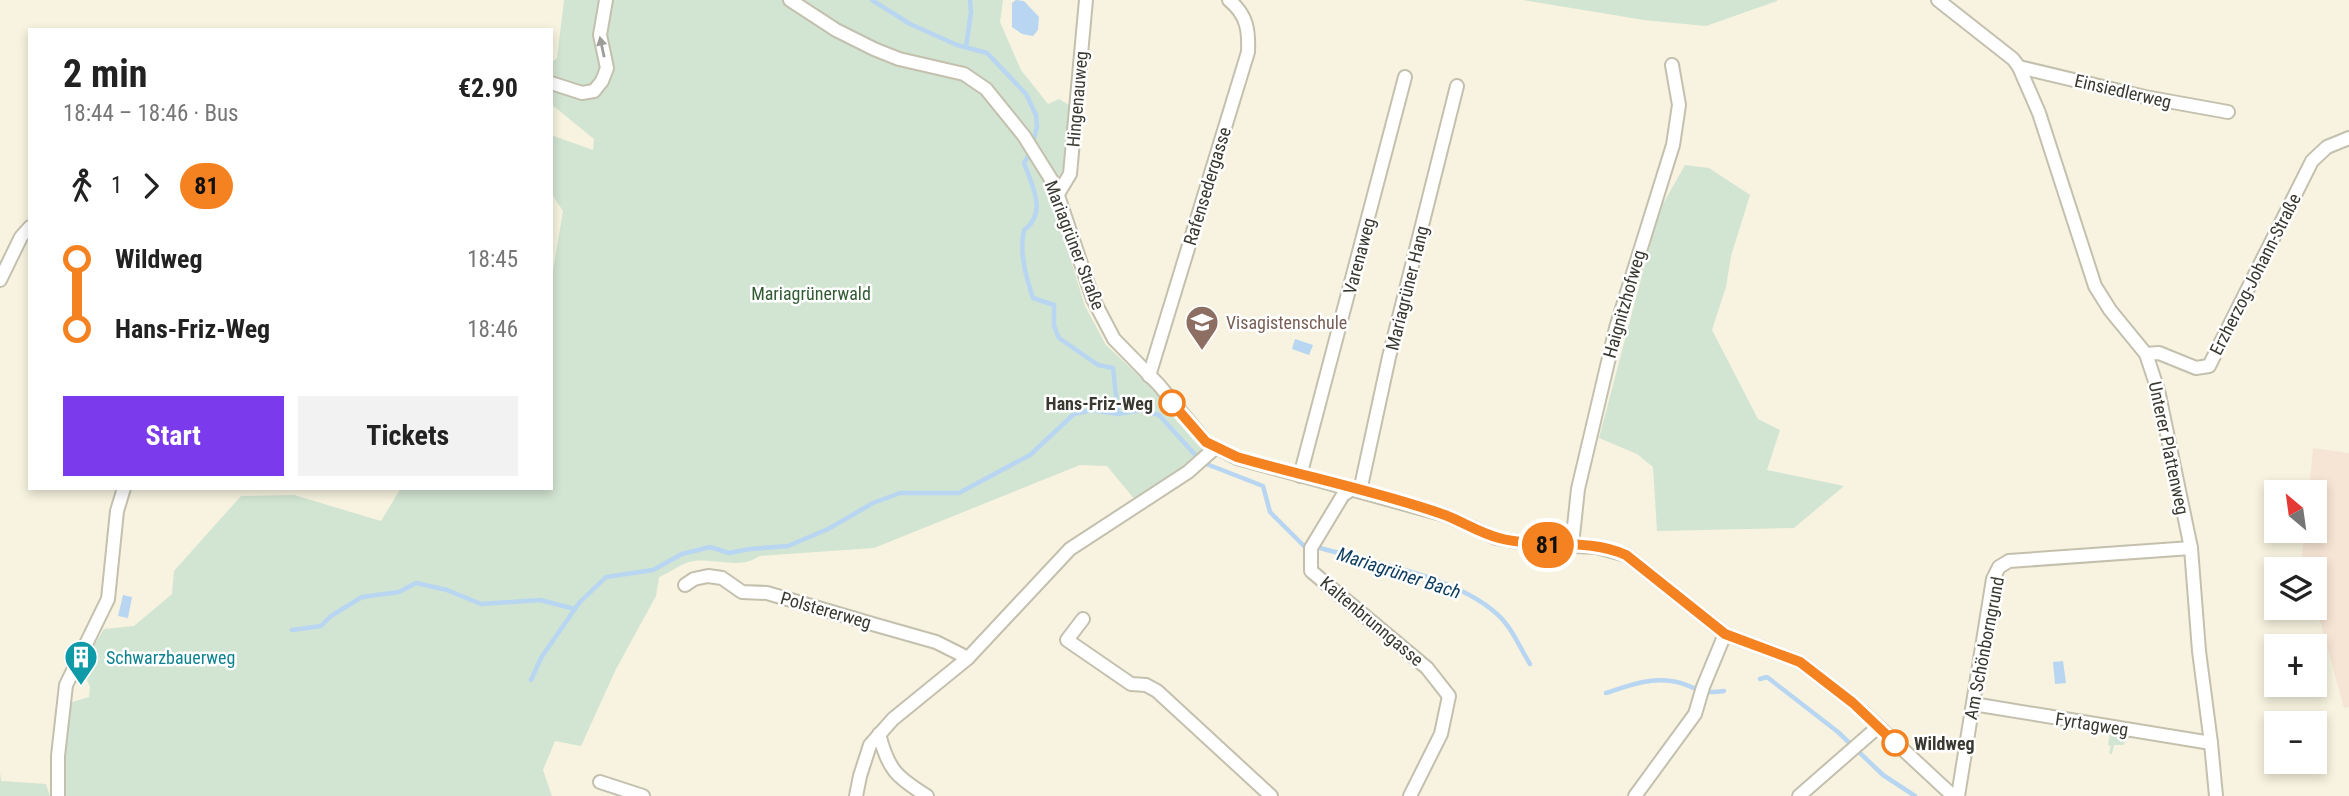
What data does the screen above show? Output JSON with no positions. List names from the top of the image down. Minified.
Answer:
{"streets":{"street":["Einsiedlerweg","Hingenauweg","Rafensedergasse","Mariagrüner Straße","Varenaweg","Erzherzog-Johann-Straße","Mariagrüner Hang","Haignitzhofweg","Unterer Plattenweg","Polstererweg","Kaltenbrunngasse","Am Schönborngrund","Fyrtagweg"]},"crossings":[["Einsiedlerweg","Unterer Plattenweg"],["Hingenauweg","Mariagrüner Straße"],["Rafensedergasse","Mariagrüner Straße"],["Mariagrüner Straße","Varenaweg"],["Mariagrüner Straße","Mariagrüner Hang"],["Mariagrüner Straße","Haignitzhofweg"],["Mariagrüner Straße","Kaltenbrunngasse"],["Mariagrüner Straße","Am Schönborngrund"],["Erzherzog-Johann-Straße","Unterer Plattenweg"],["Mariagrüner Hang","Kaltenbrunngasse"],["Unterer Plattenweg","Am Schönborngrund"],["Unterer Plattenweg","Fyrtagweg"],["Am Schönborngrund","Fyrtagweg"]],"water":["Mariagrüner Bach"],"parks":["Mariagrünerwald"],"places":{"school or university":["Visagistenschule"],"other":["Hans-Friz-Weg","Wildweg"],"building":["Schwarzbauerweg"]},"lines":["bus line 81"],"north":"top left","page":{"on_map":"81","heading":["2 min","18:44 – 18:46 · Bus","€2.90"],"legs":["1","81"],"list":[{"name":"Wildweg","value":"18:45"},{"name":"Hans-Friz-Weg","value":"18:46"}],"buttons":["Start","Tickets"],"map_buttons":["+","−"]}}
